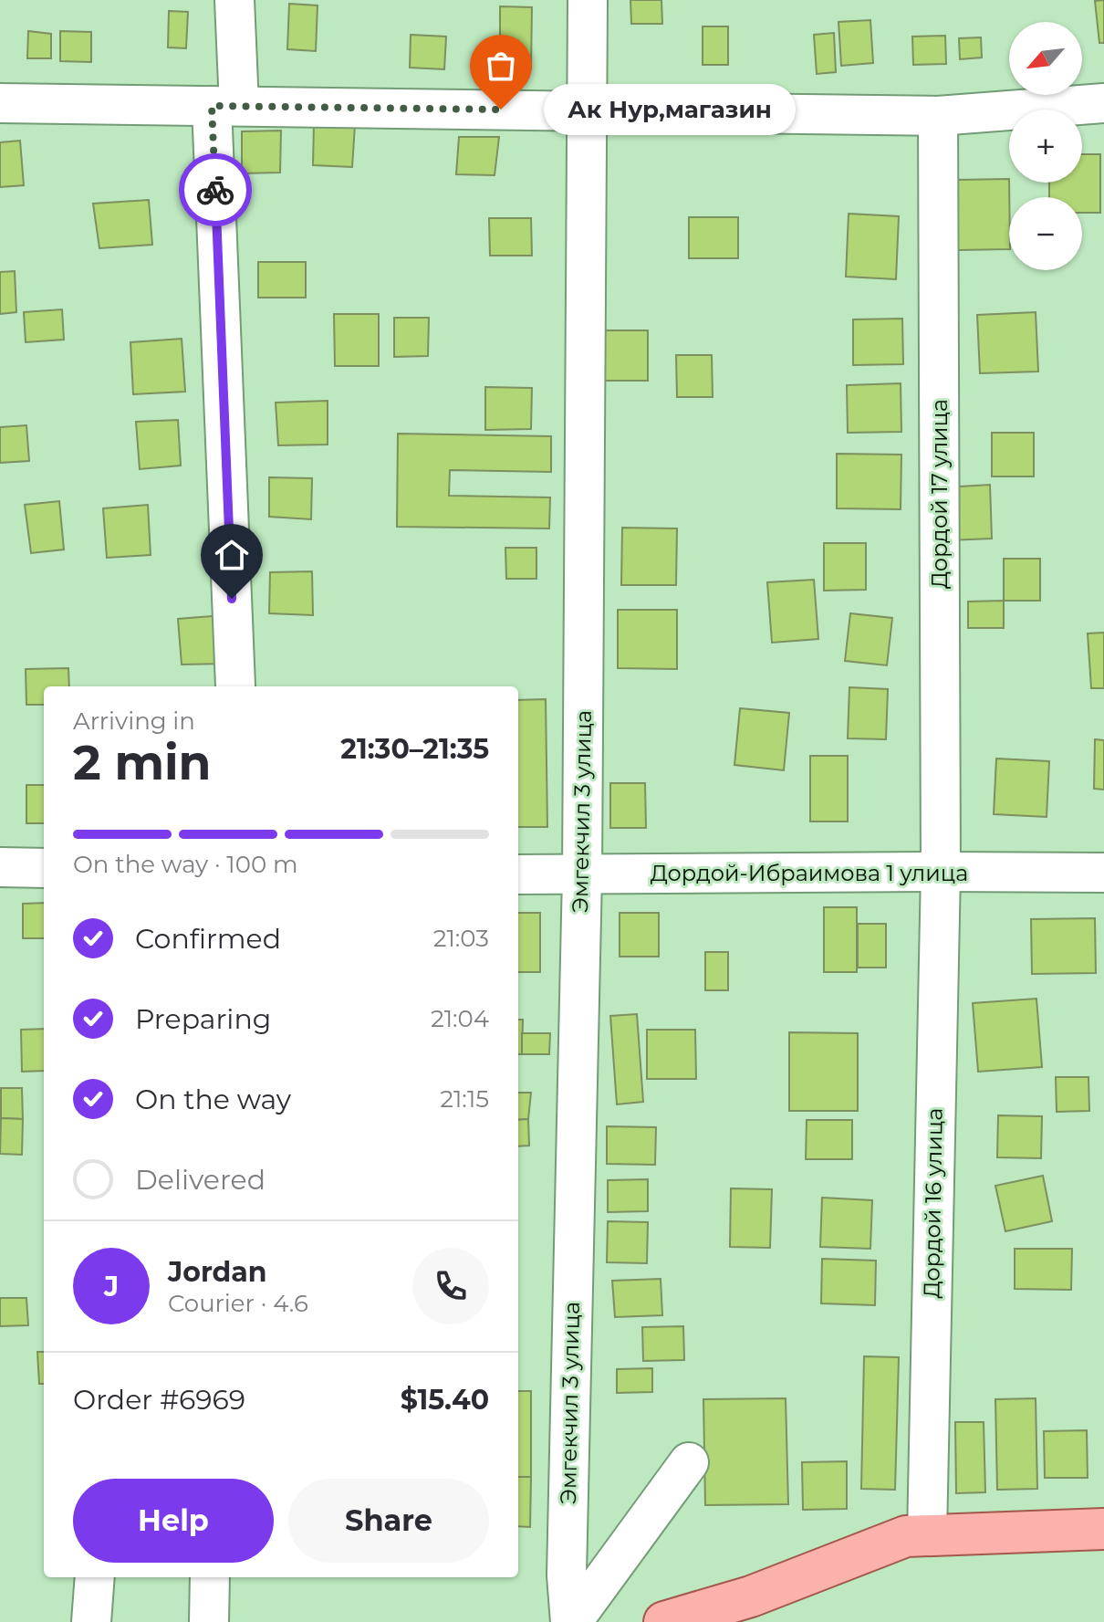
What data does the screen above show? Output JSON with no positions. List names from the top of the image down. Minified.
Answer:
{"streets":{"street":["Дордой 17 улица","Эмгекчил 3 улица","Дордой-Ибраимова 1 улица","Дордой 16 улица"]},"crossings":[["Дордой 17 улица","Дордой-Ибраимова 1 улица"],["Дордой 17 улица","Дордой 16 улица"],["Эмгекчил 3 улица","Дордой-Ибраимова 1 улица"],["Дордой-Ибраимова 1 улица","Дордой 16 улица"]],"places":["Ак Нур,магазин"],"north":"bottom left","page":{"map_buttons":["+","−"],"bubble":"Ак Нур,магазин","heading":["2 min","Arriving in","21:30–21:35"],"panel":["Jordan","Courier · 4.6","Order #6969","$15.40"],"bar":"On the way · 100 m","list":[["Confirmed","21:03"],["Preparing","21:04"],["On the way","21:15"],"Delivered"],"round":"J","buttons":["Help","Share"]}}
